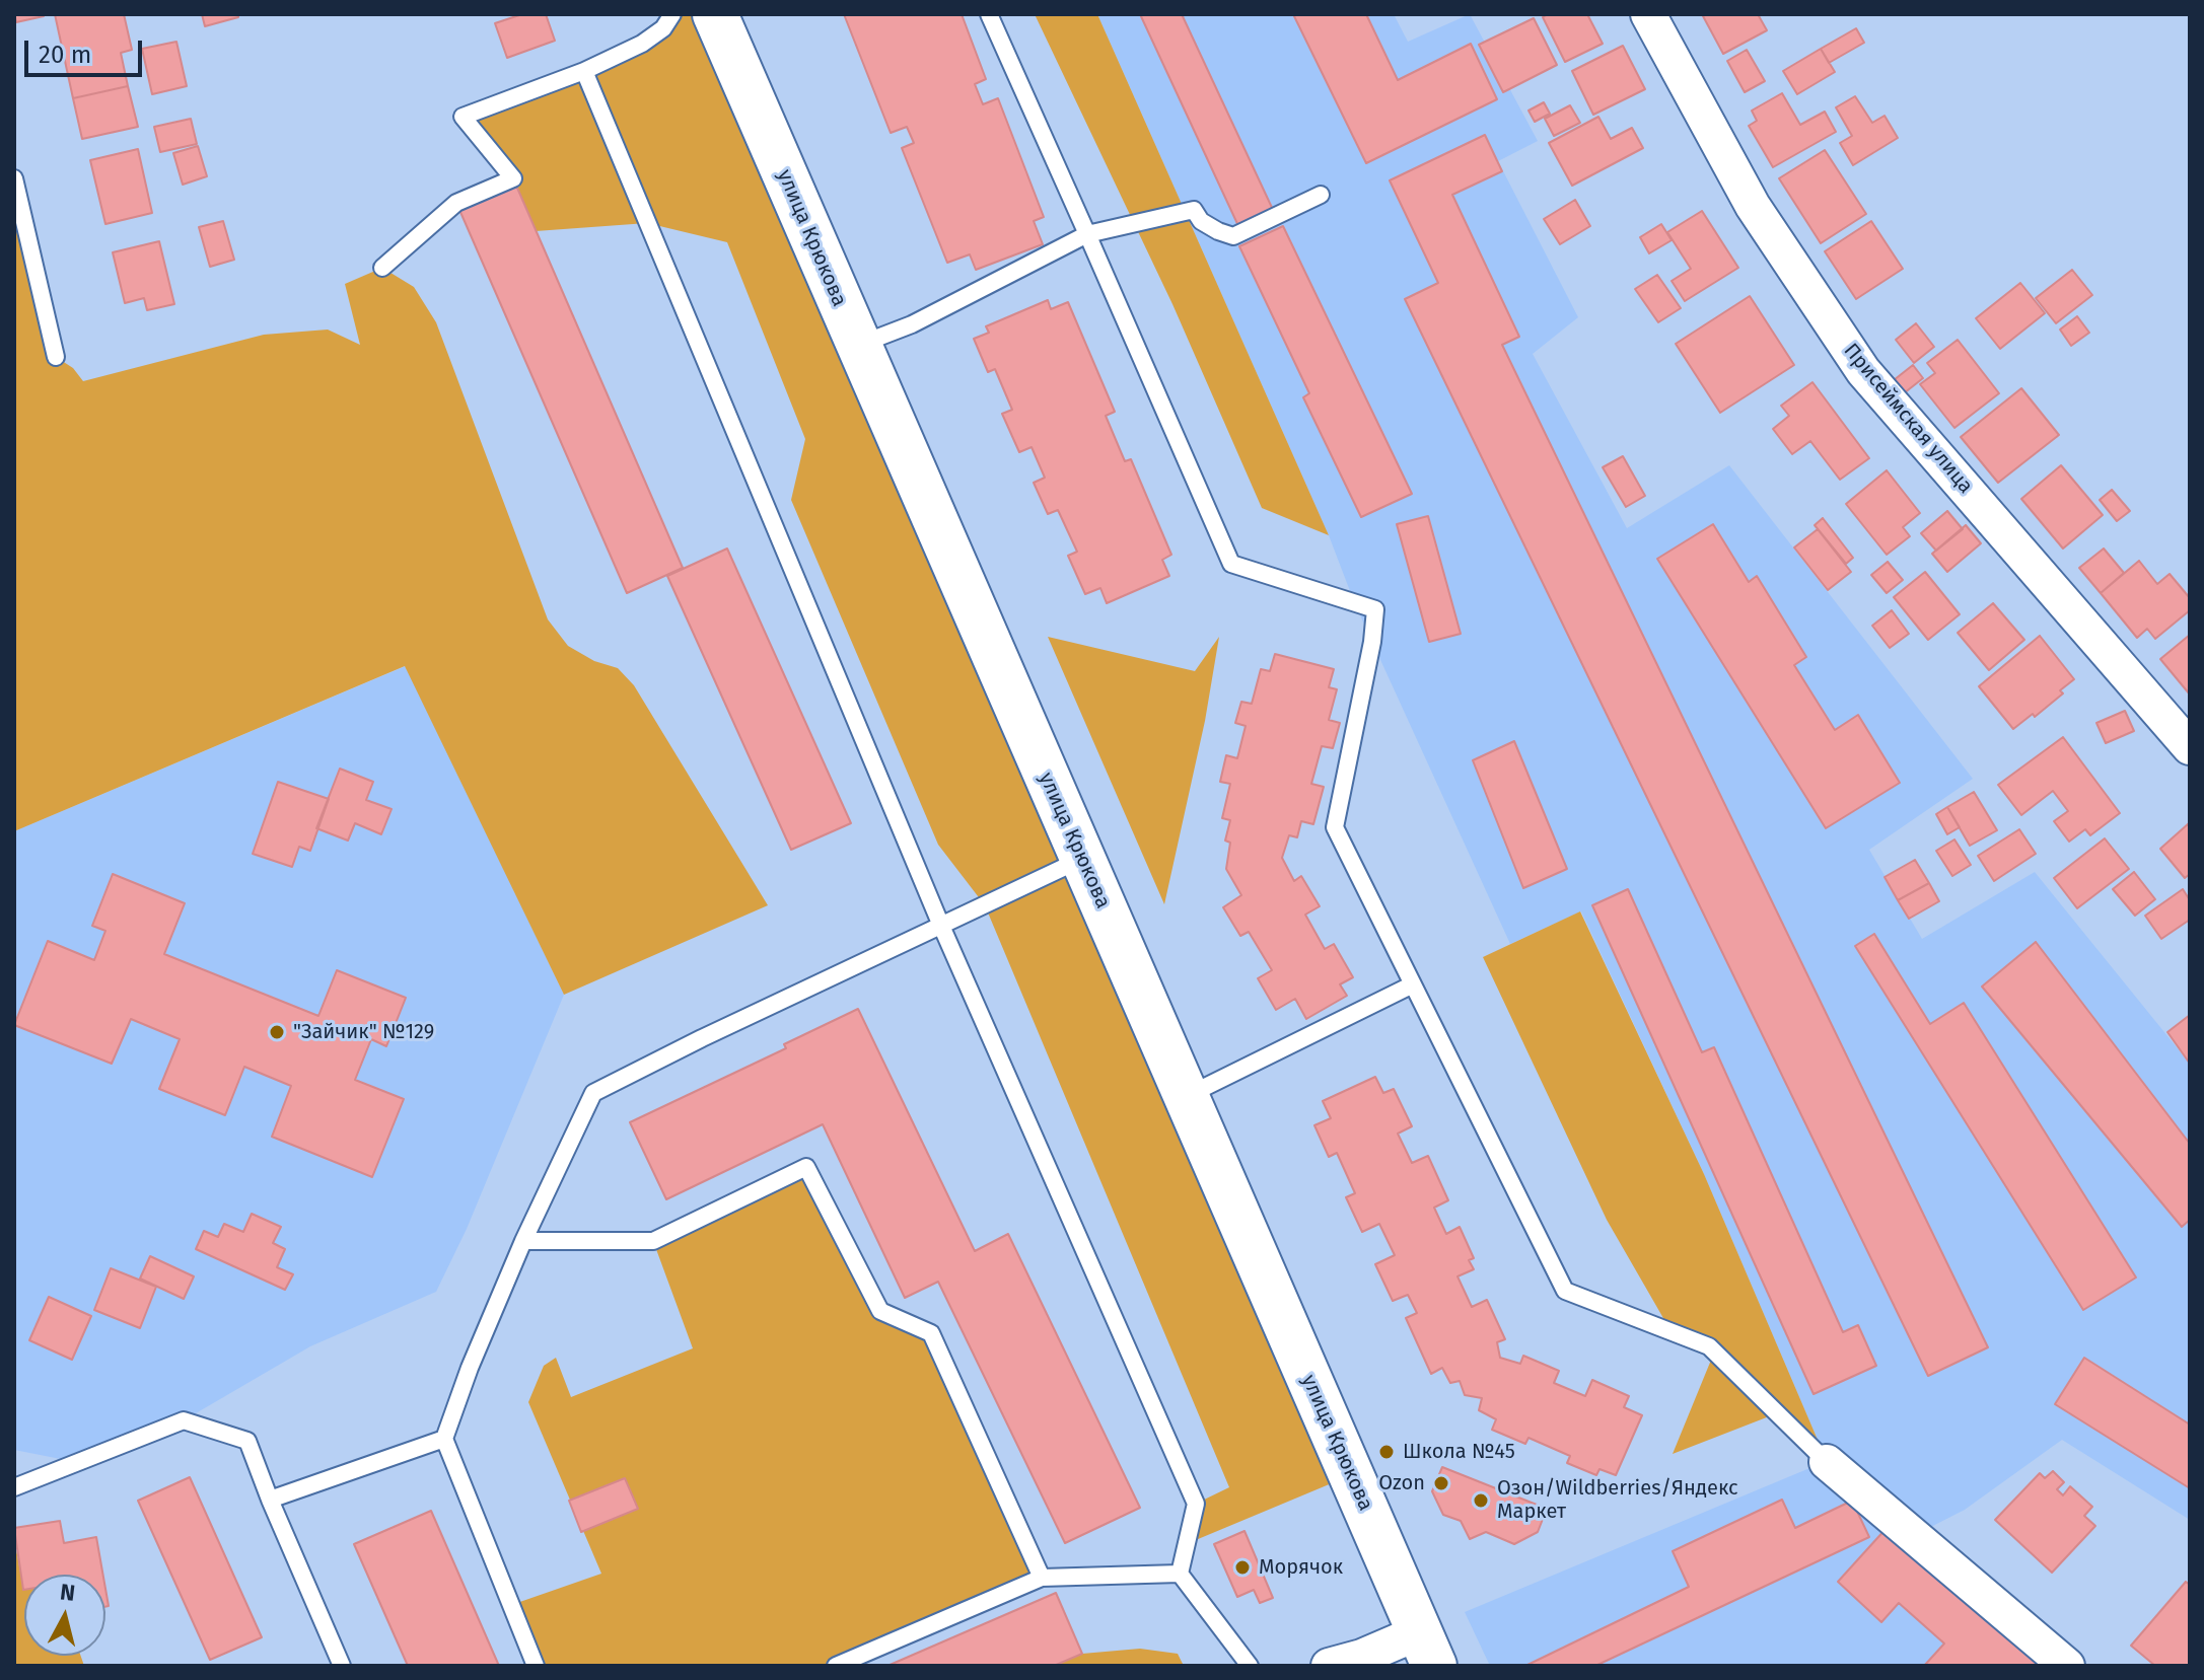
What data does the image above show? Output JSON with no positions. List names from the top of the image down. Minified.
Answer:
{"streets":{"main road":["улица Крюкова"],"street":["Присеймская улица"]},"places":["\"Зайчик\" №129","Школа №45","Ozon","Озон/Wildberries/Яндекс Маркет","Морячок"],"scale_bar":"20 m","north":"top"}
